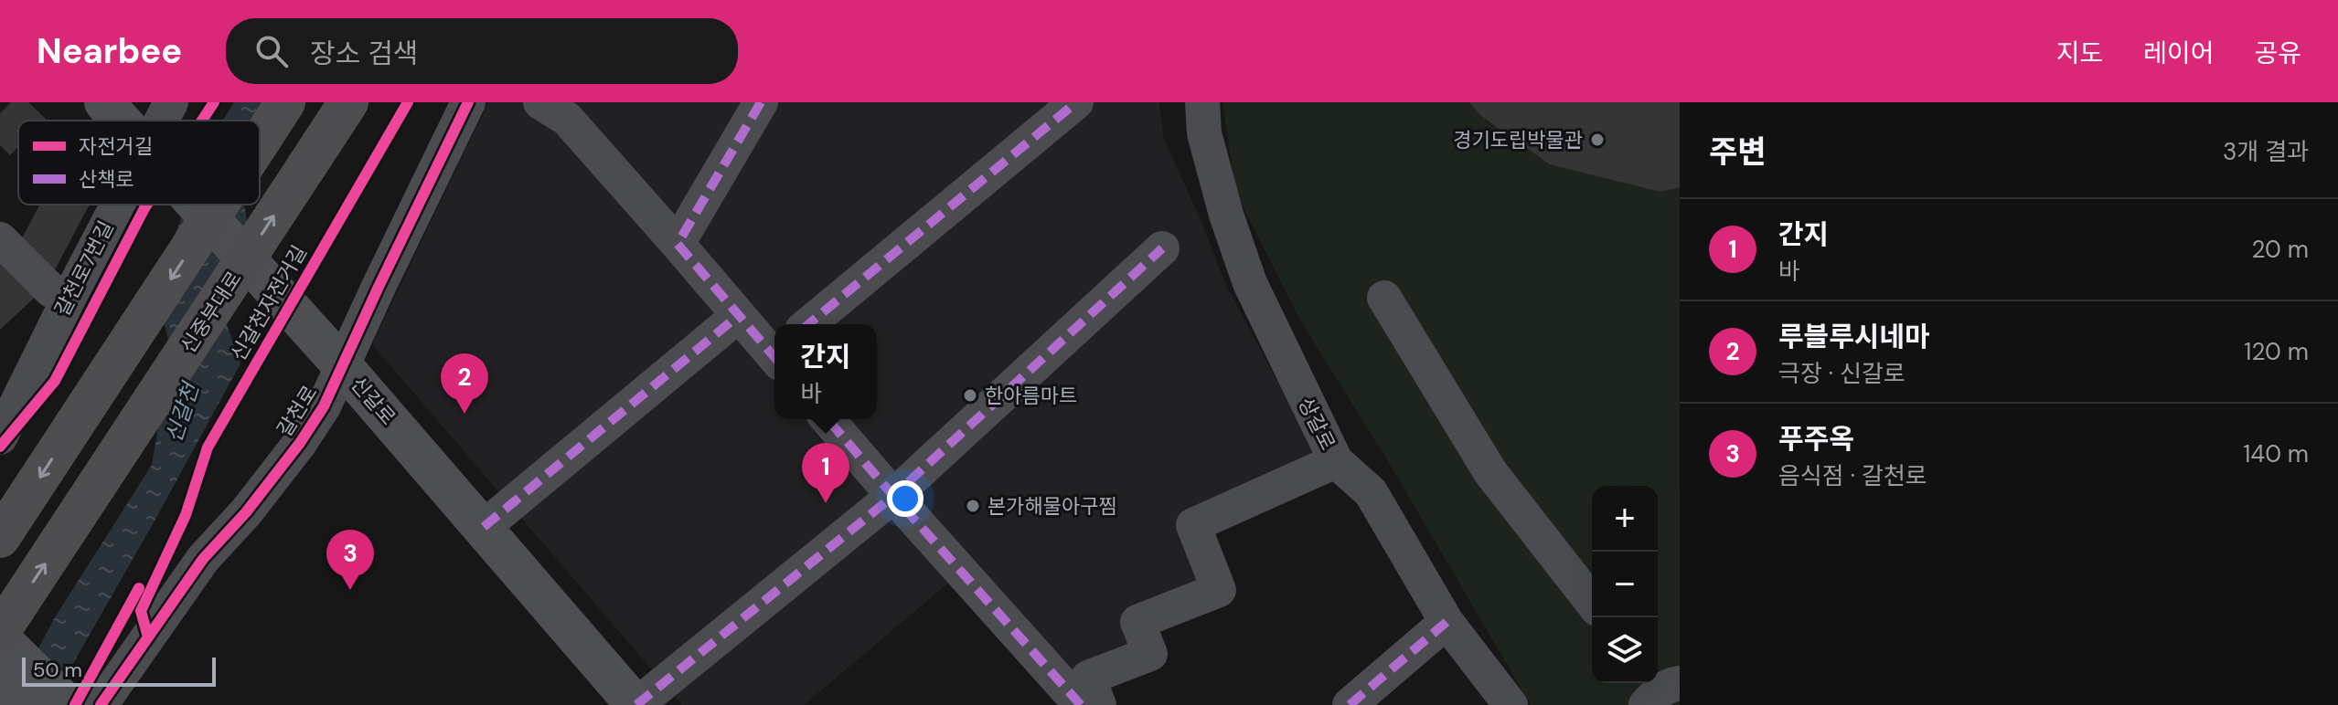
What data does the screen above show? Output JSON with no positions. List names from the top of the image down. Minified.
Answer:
{"streets":{"highway":["신중부대로"],"main road":["신갈로"],"street":["갈천로7번길","갈천로","상갈로"],"cycle path":["신갈천자전거길"]},"crossings":[["신갈로","갈천로"]],"water":["신갈천"],"places":["경기도립박물관","한아름마트","본가해물아구찜"],"legend":["자전거길","산책로"],"scale_bar":"50 m","page":{"header":"Nearbee","search":"장소 검색","nav":["지도","레이어","공유"],"heading":["주변","3개 결과"],"list":[{"mark":"1","name":"간지","note":"바","value":"20 m"},{"mark":"2","name":"루블루시네마","note":"극장 · 신갈로","value":"120 m"},{"mark":"3","name":"푸주옥","note":"음식점 · 갈천로","value":"140 m"}],"popup":["간지","바"],"pins":["2","1","3"],"map_buttons":["+","−"],"scale":"50 m"}}
